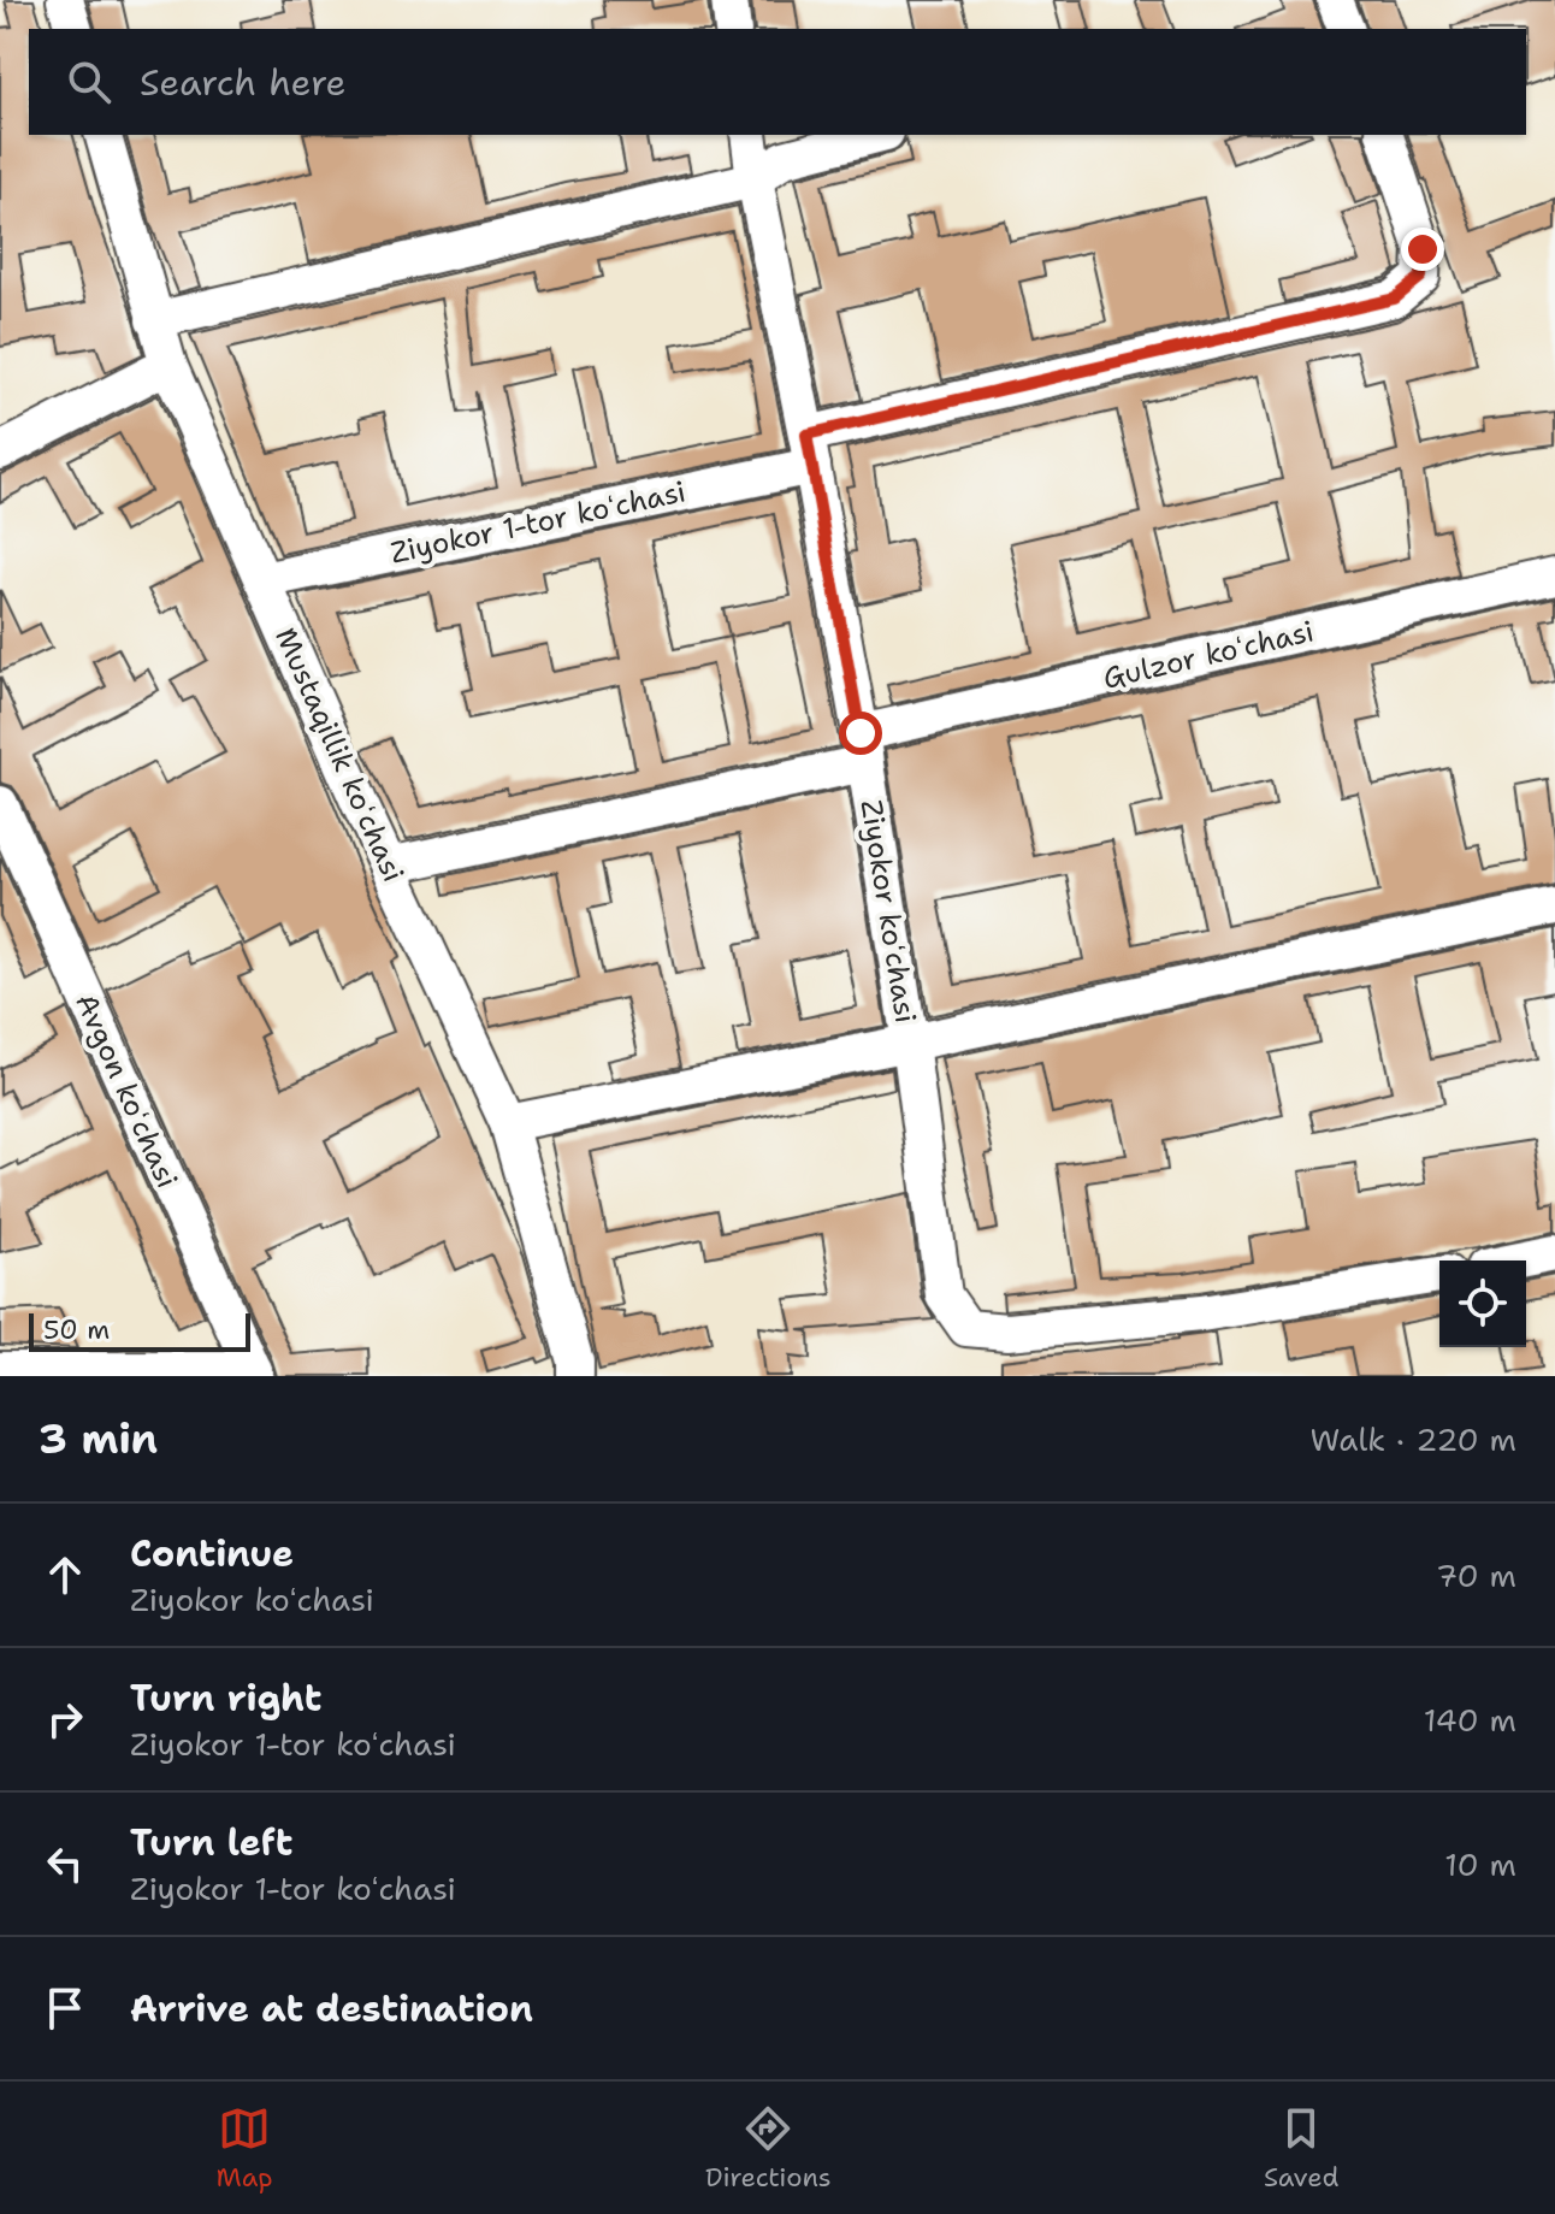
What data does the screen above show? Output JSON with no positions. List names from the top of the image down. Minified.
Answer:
{"streets":{"street":["Ziyokor 1-tor koʻchasi","Gulzor koʻchasi","Mustaqillik koʻchasi","Ziyokor koʻchasi","Avgon koʻchasi"]},"crossings":[["Ziyokor 1-tor koʻchasi","Mustaqillik koʻchasi"],["Ziyokor 1-tor koʻchasi","Ziyokor koʻchasi"],["Gulzor koʻchasi","Mustaqillik koʻchasi"],["Gulzor koʻchasi","Ziyokor koʻchasi"]],"scale_bar":"50 m","page":{"search":"Search here","scale":"50 m","heading":["3 min","Walk · 220 m"],"list":[["Continue","Ziyokor koʻchasi","70 m"],["Turn right","Ziyokor 1-tor koʻchasi","140 m"],["Turn left","Ziyokor 1-tor koʻchasi","10 m"],"Arrive at destination"],"nav":["Map","Directions","Saved"]}}
